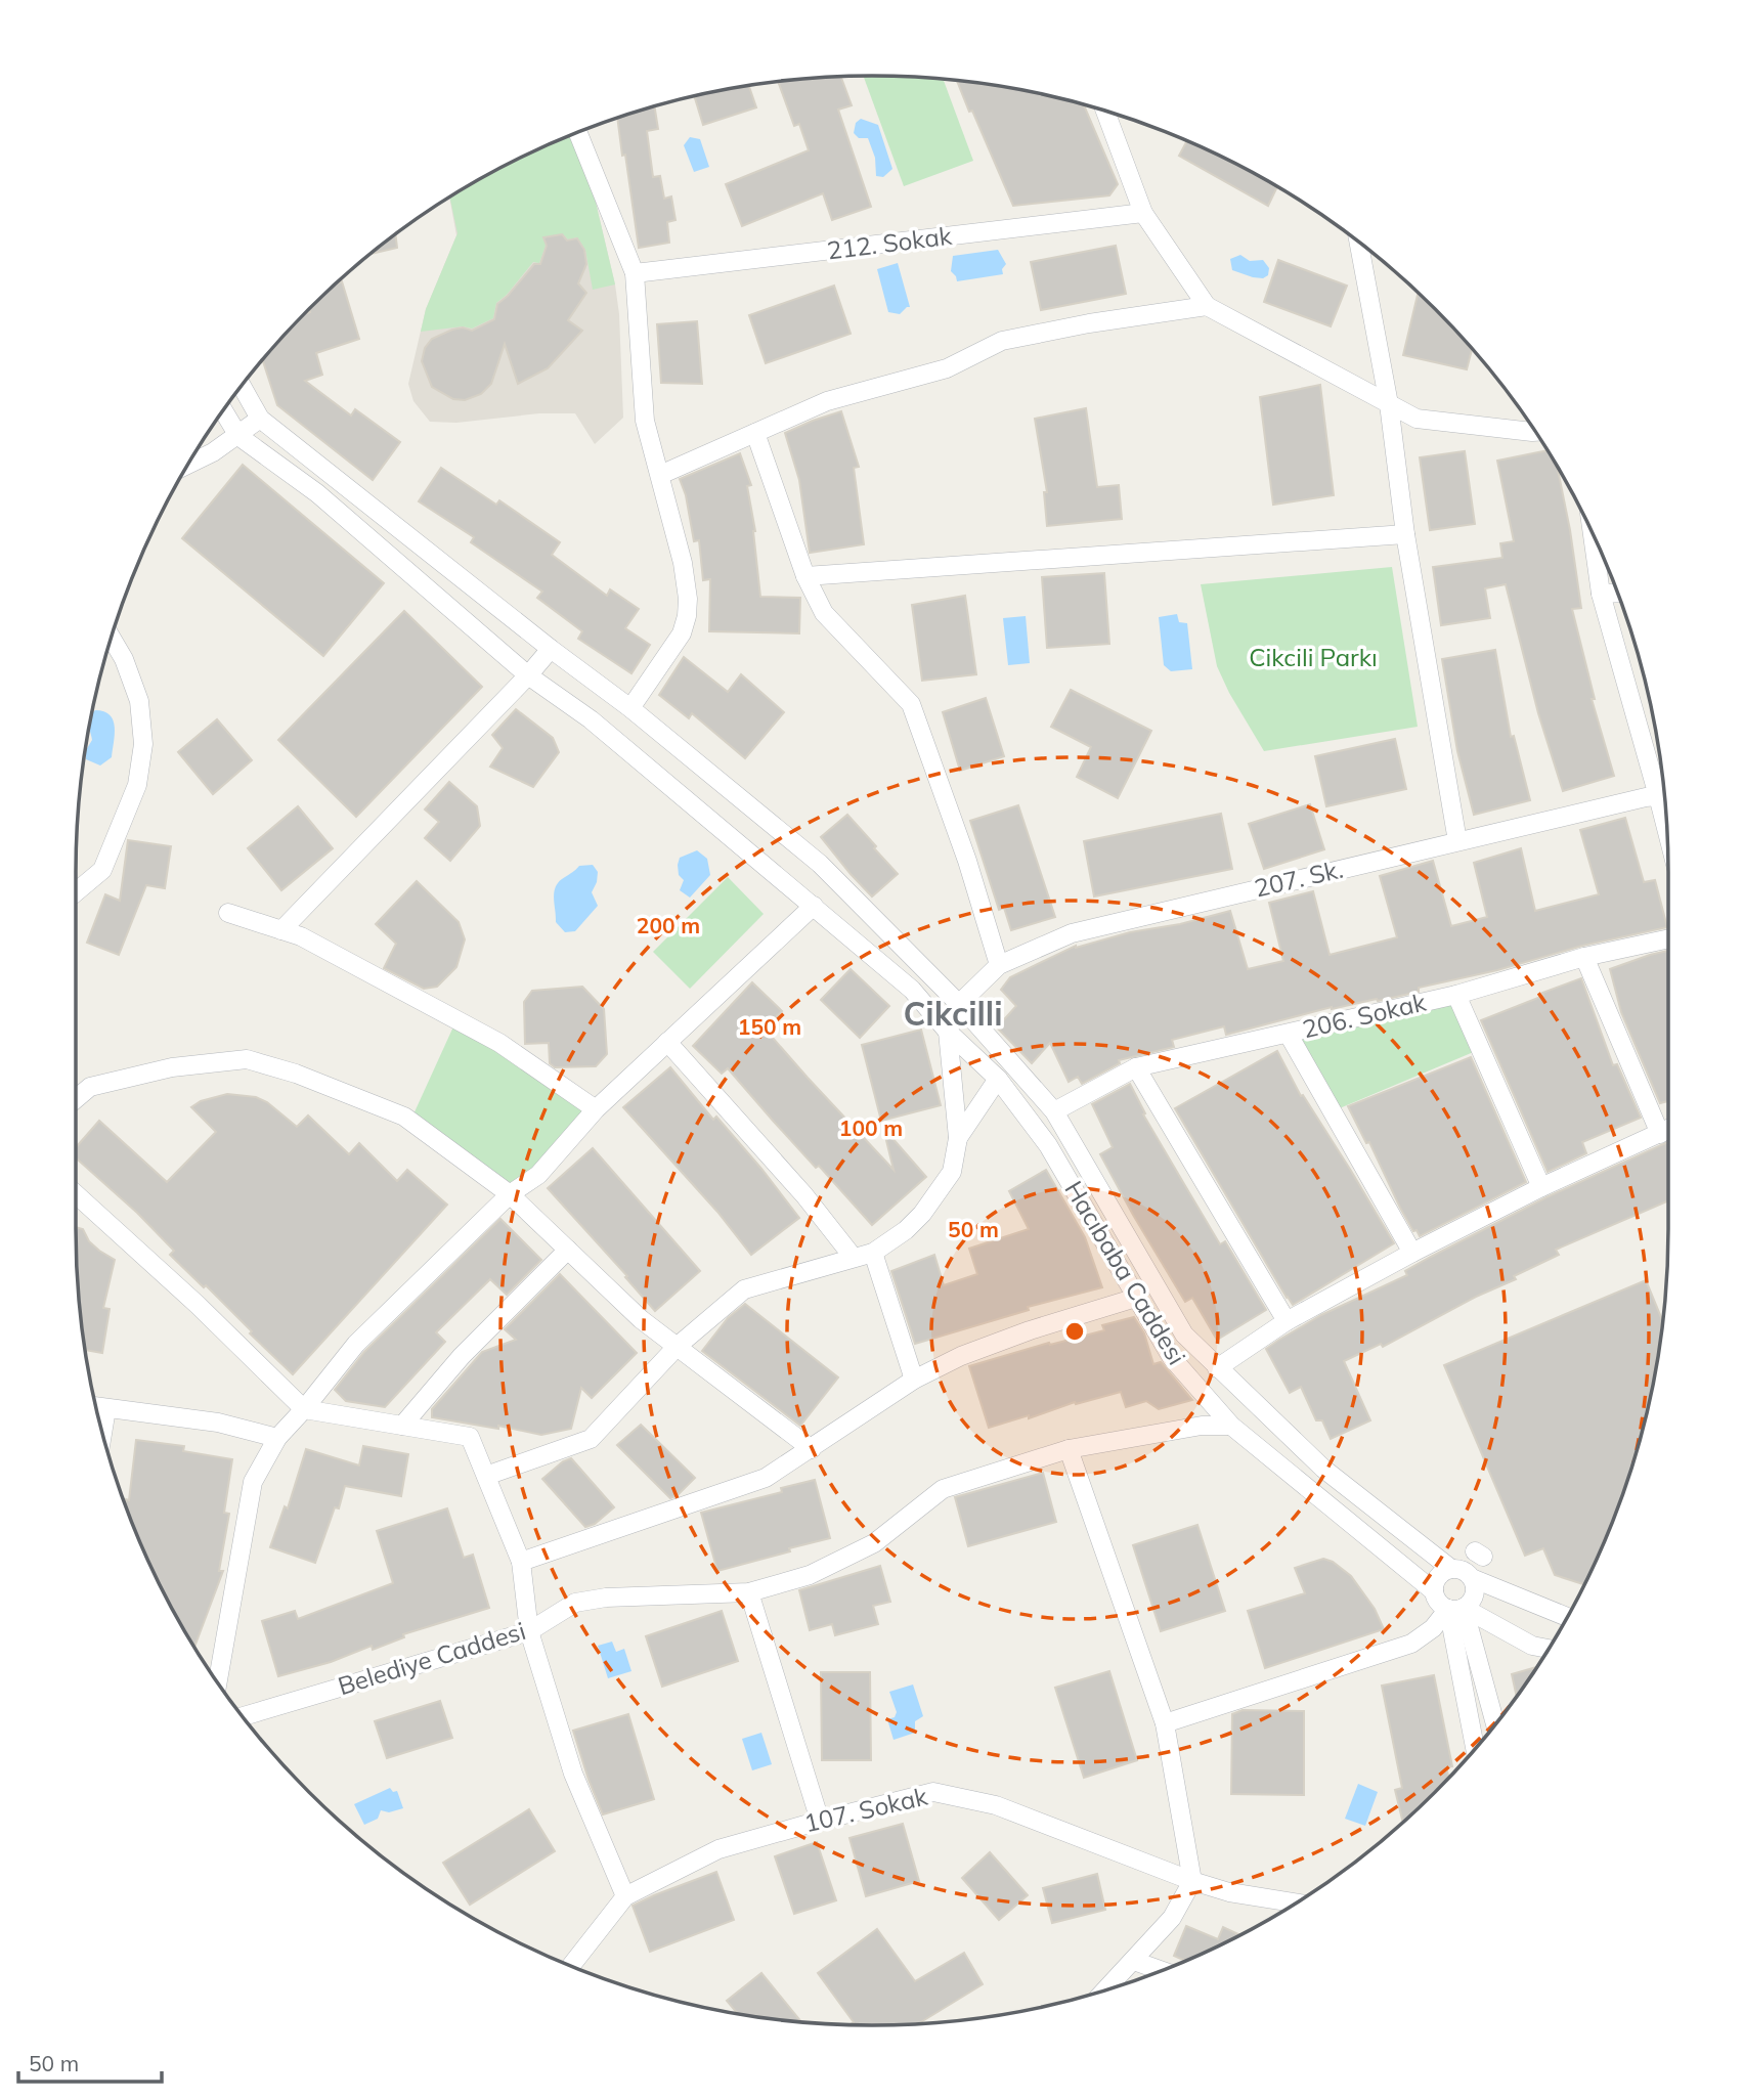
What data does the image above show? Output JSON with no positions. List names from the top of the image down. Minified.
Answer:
{"streets":{"street":["212. Sokak","207. Sk.","206. Sokak","Hacıbaba Caddesi","Belediye Caddesi","107. Sokak"]},"crossings":[["Hacıbaba Caddesi","Belediye Caddesi"]],"districts":["Cikcilli"],"parks":["Cikcili Parkı"],"scale_bar":"50 m","rings":["200 m","150 m","100 m","50 m"]}
